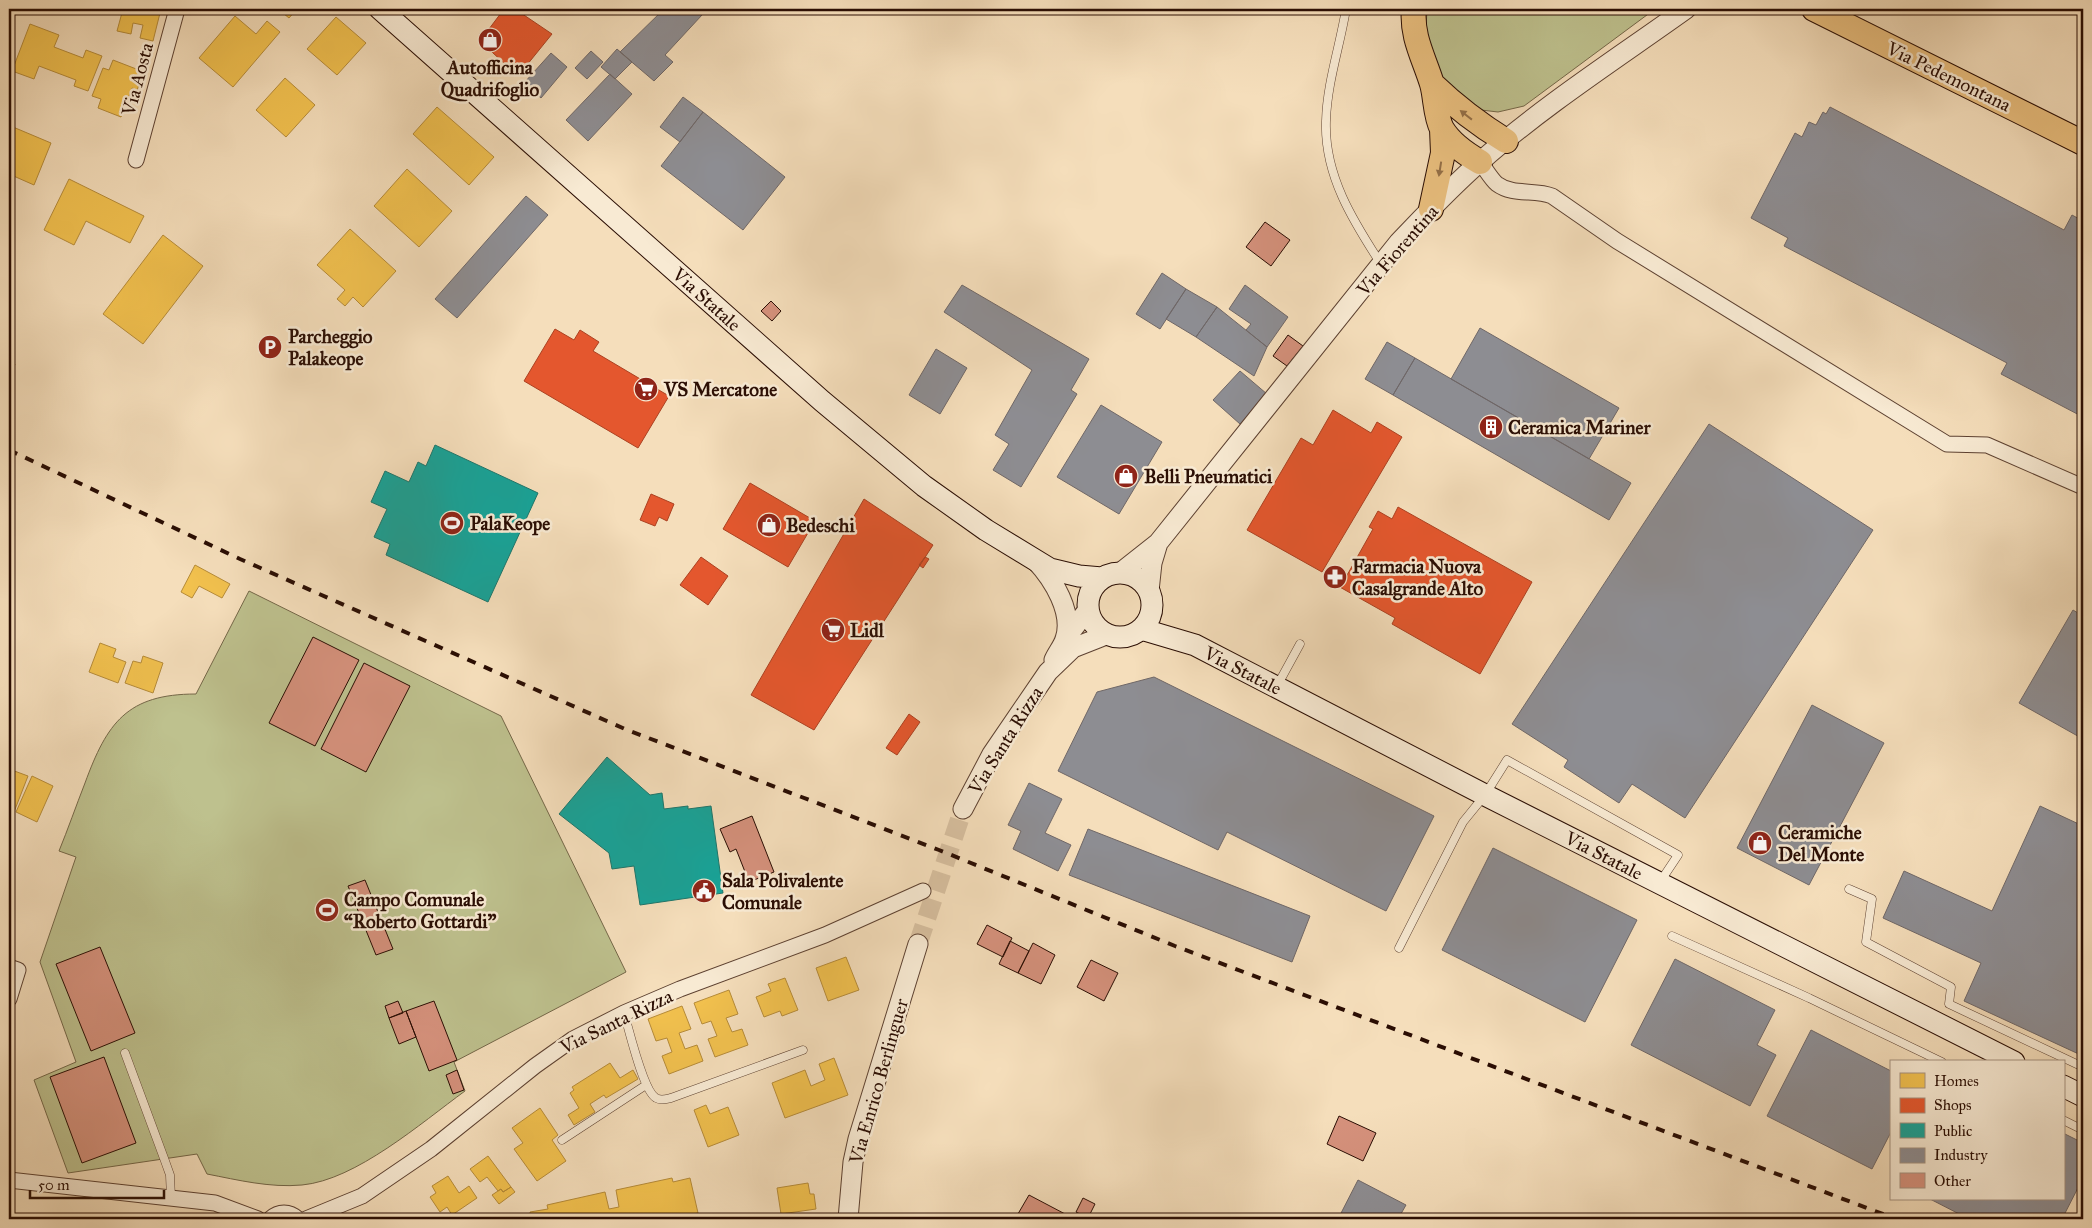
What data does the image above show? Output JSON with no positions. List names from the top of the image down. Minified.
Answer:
{"streets":{"main road":["Via Pedemontana","Via Statale"],"street":["Via Aosta","Via Fiorentina","Via Santa Rizza","Via Enrico Berlinguer"]},"crossings":[["Via Fiorentina","Via Statale"],["Via Fiorentina","Via Santa Rizza"],["Via Statale","Via Santa Rizza"]],"places":{"shop":["Autofficina Quadrifoglio","Belli Pneumatici","Bedeschi","Ceramiche Del Monte"],"parking":["Parcheggio Palakeope"],"supermarket":["VS Mercatone","Lidl"],"building":["Ceramica Mariner"],"sports":["PalaKeope","Campo Comunale “Roberto Gottardi”"],"pharmacy":["Farmacia Nuova Casalgrande Alto"],"public building":["Sala Polivalente Comunale"]},"legend":["Homes","Shops","Public","Industry","Other"],"scale_bar":"50 m"}
